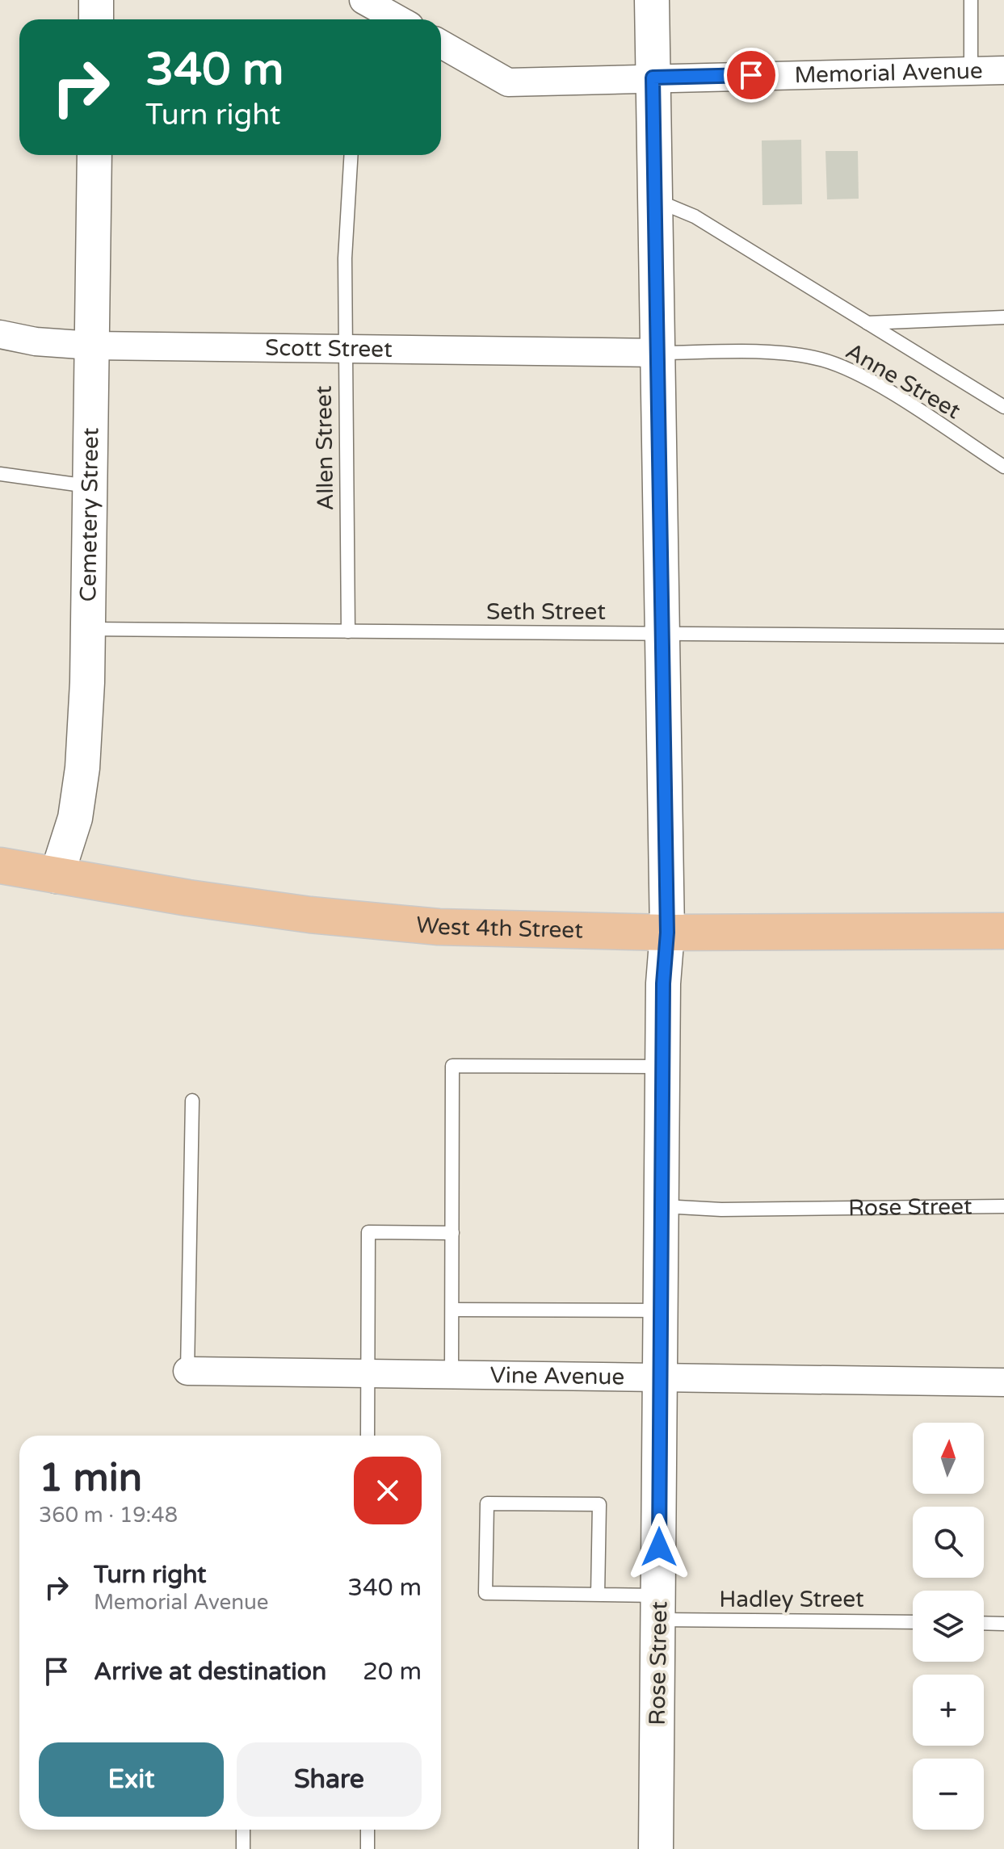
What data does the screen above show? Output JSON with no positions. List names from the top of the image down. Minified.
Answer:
{"streets":{"main road":["West 4th Street"],"street":["Memorial Avenue","Scott Street","Cemetery Street","Rose Street","Vine Avenue"],"lane":["Anne Street","Allen Street","Seth Street","Hadley Street"]},"crossings":[["Memorial Avenue","Rose Street"],["Scott Street","Anne Street"],["Scott Street","Allen Street"],["Scott Street","Cemetery Street"],["Scott Street","Rose Street"],["Anne Street","Rose Street"],["Allen Street","Seth Street"],["Cemetery Street","Seth Street"],["Cemetery Street","West 4th Street"],["Seth Street","Rose Street"],["West 4th Street","Rose Street"],["Rose Street","Vine Avenue"],["Rose Street","Hadley Street"]],"north":"top","page":{"turn":["340 m","Turn right"],"map_buttons":["+","−"],"heading":["1 min","360 m · 19:48"],"list":[{"name":"Turn right","note":"Memorial Avenue","value":"340 m"},{"name":"Arrive at destination","value":"20 m"}],"buttons":["Exit","Share"]}}
